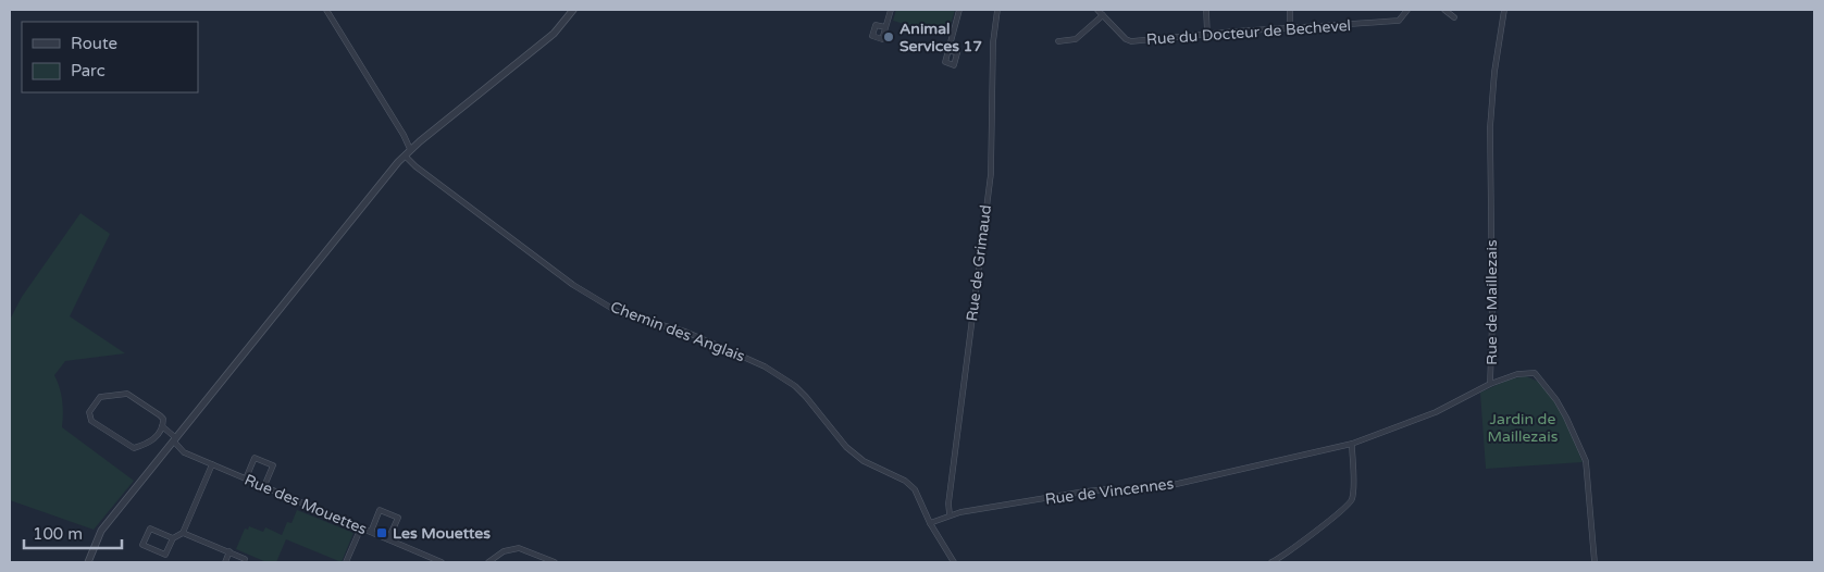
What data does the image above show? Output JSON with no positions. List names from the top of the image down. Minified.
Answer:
{"streets":{"street":["Rue du Docteur de Bechevel","Rue de Grimaud","Rue de Maillezais","Chemin des Anglais","Rue de Vincennes","Rue des Mouettes"]},"crossings":[["Rue de Grimaud","Rue de Vincennes"],["Rue de Maillezais","Rue de Vincennes"],["Chemin des Anglais","Rue de Vincennes"]],"parks":["Jardin de Maillezais"],"places":{"other":["Animal Services 17"],"transit":["Les Mouettes"]},"legend":["Route","Parc"],"scale_bar":"100 m"}
